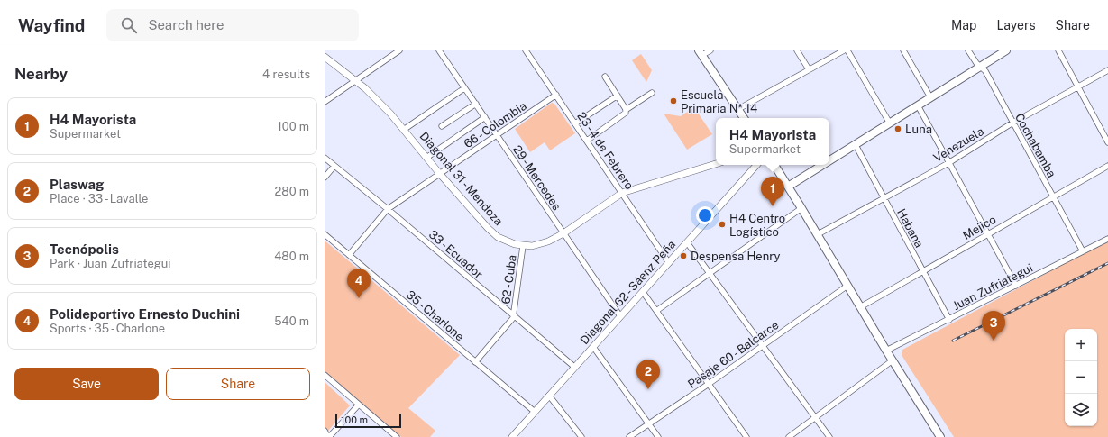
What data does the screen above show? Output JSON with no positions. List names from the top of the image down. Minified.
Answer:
{"streets":{"street":["66 - Colombia","Venezuela","Cochabamba","23 - 4 de Febrero","29 - Mercedes","Diagonal 31 - Mendoza","Mejico","Habana","33 - Ecuador","62 - Cuba","Juan Zufriategui","Diagonal 62 - Sáenz Peña","35 - Charlone","Pasaje 60 - Balcarce"]},"crossings":[["66 - Colombia","23 - 4 de Febrero"],["66 - Colombia","29 - Mercedes"],["66 - Colombia","Diagonal 31 - Mendoza"],["66 - Colombia","33 - Ecuador"],["66 - Colombia","35 - Charlone"],["Venezuela","Cochabamba"],["Venezuela","Habana"],["Cochabamba","Mejico"],["Cochabamba","Juan Zufriategui"],["23 - 4 de Febrero","Diagonal 31 - Mendoza"],["23 - 4 de Febrero","Diagonal 62 - Sáenz Peña"],["29 - Mercedes","Diagonal 31 - Mendoza"],["29 - Mercedes","Diagonal 62 - Sáenz Peña"],["Diagonal 31 - Mendoza","62 - Cuba"],["Mejico","Habana"],["Habana","Juan Zufriategui"],["33 - Ecuador","62 - Cuba"],["33 - Ecuador","Diagonal 62 - Sáenz Peña"],["Diagonal 62 - Sáenz Peña","35 - Charlone"]],"places":["Escuela Primaria N* 14","Luna","H4 Centro Logístico","Despensa Henry"],"scale_bar":"100 m","page":{"header":"Wayfind","search":"Search here","nav":["Map","Layers","Share"],"heading":["Nearby","4 results"],"list":[{"mark":"1","name":"H4 Mayorista","note":"Supermarket","value":"100 m"},{"mark":"2","name":"Plaswag","note":"Place · 33 - Lavalle","value":"280 m"},{"mark":"3","name":"Tecnópolis","note":"Park · Juan Zufriategui","value":"480 m"},{"mark":"4","name":"Polideportivo Ernesto Duchini","note":"Sports · 35 - Charlone","value":"540 m"}],"popup":["H4 Mayorista","Supermarket"],"pins":["1","4","3","2"],"map_buttons":["+","−"],"buttons":["Save","Share"],"scale":"100 m"}}
